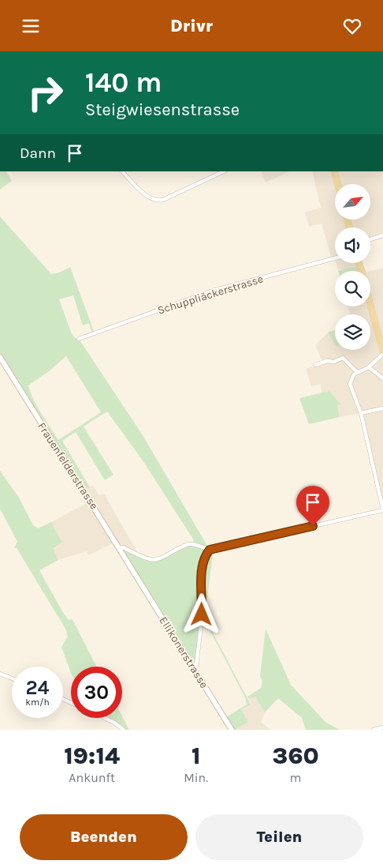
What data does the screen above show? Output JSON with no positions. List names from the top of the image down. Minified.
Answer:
{"streets":{"street":["Schuppliäckerstrasse","Frauenfelderstrasse","Ellikonerstrasse"]},"crossings":[["Frauenfelderstrasse","Ellikonerstrasse"]],"north":"top right","page":{"header":"Drivr","turn":["140 m","Steigwiesenstrasse"],"then":"Dann","speed":"24 km/h","limit":"30","eta":["19:14","Ankunft","1","Min.","360","m"],"buttons":["Beenden","Teilen"]}}
